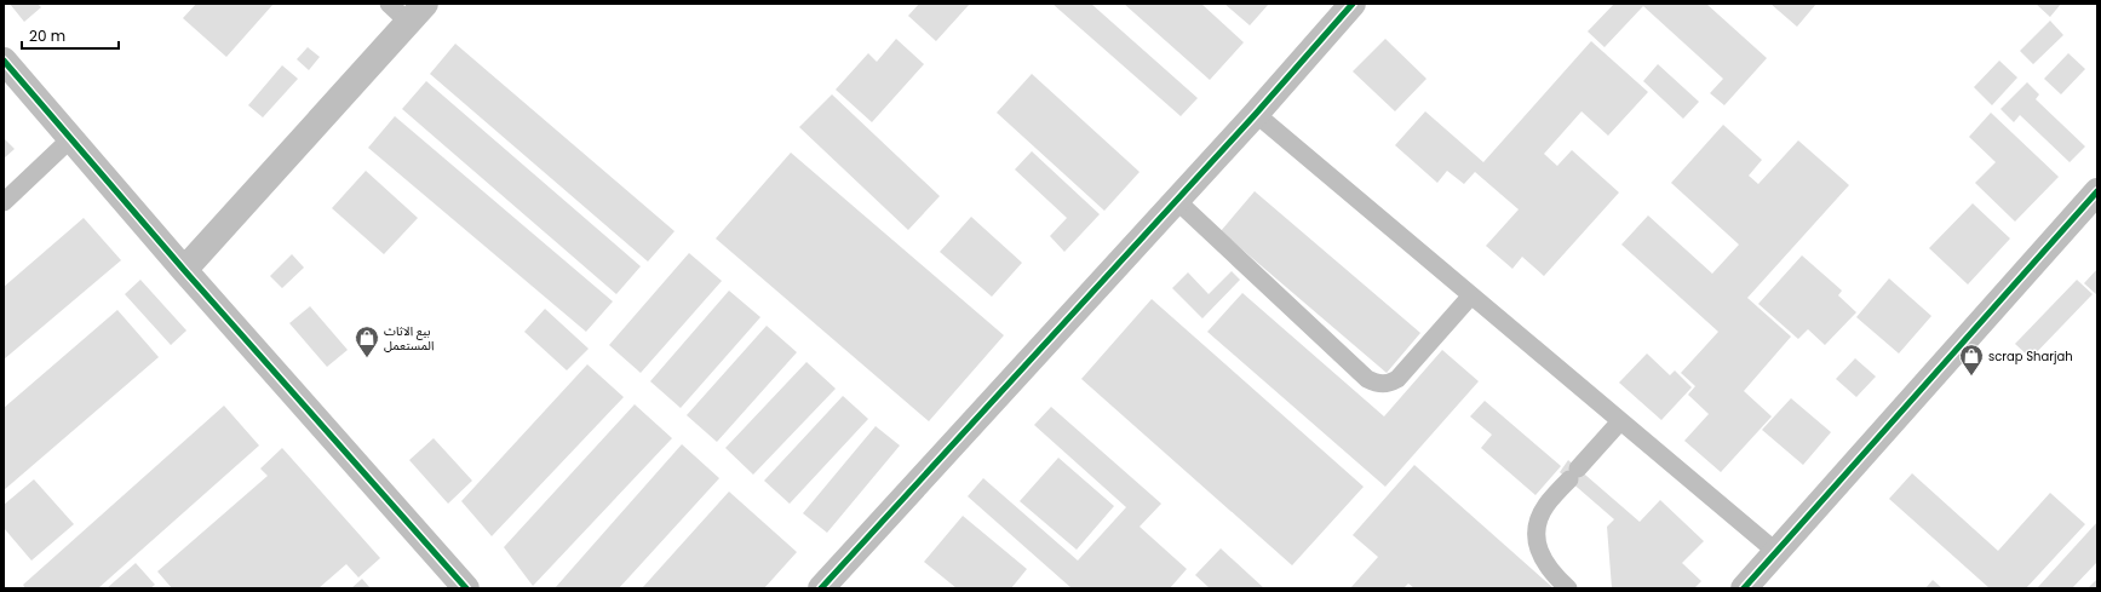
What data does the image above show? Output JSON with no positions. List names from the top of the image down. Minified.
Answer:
{"places":{"shop":["بيع الاثاث المستعمل","scrap Sharjah"]},"scale_bar":"20 m"}
